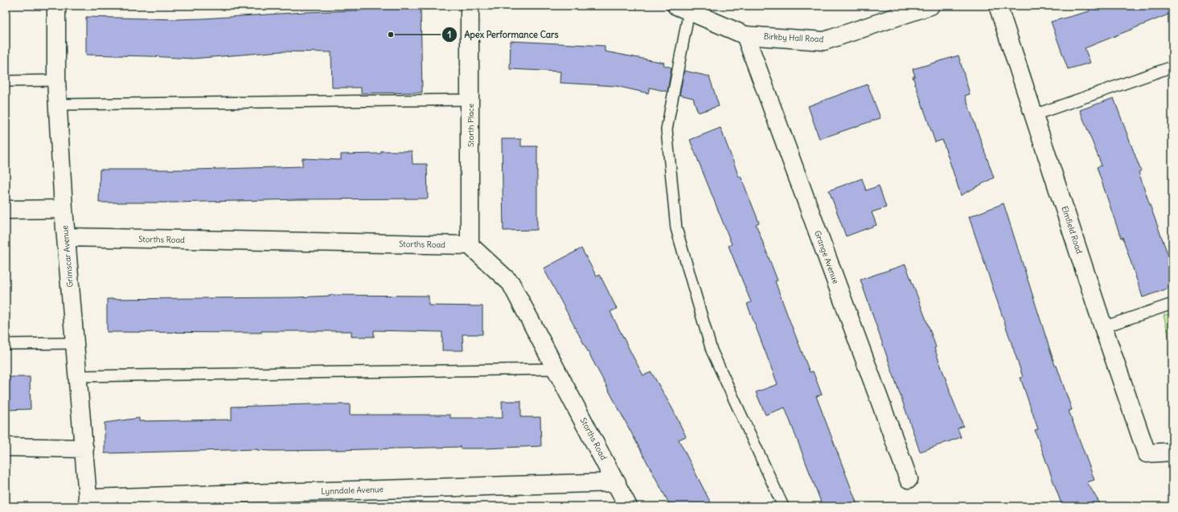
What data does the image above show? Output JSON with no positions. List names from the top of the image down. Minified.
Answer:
{"streets":{"street":["Birkby Hall Road","Storth Place","Elmfield Road","Storths Road","Grimscar Avenue","Grange Avenue","Lynndale Avenue"]},"crossings":[["Birkby Hall Road","Grange Avenue"],["Storth Place","Storths Road"],["Storths Road","Grimscar Avenue"],["Storths Road","Lynndale Avenue"],["Grimscar Avenue","Lynndale Avenue"]],"places":["Apex Performance Cars"]}
